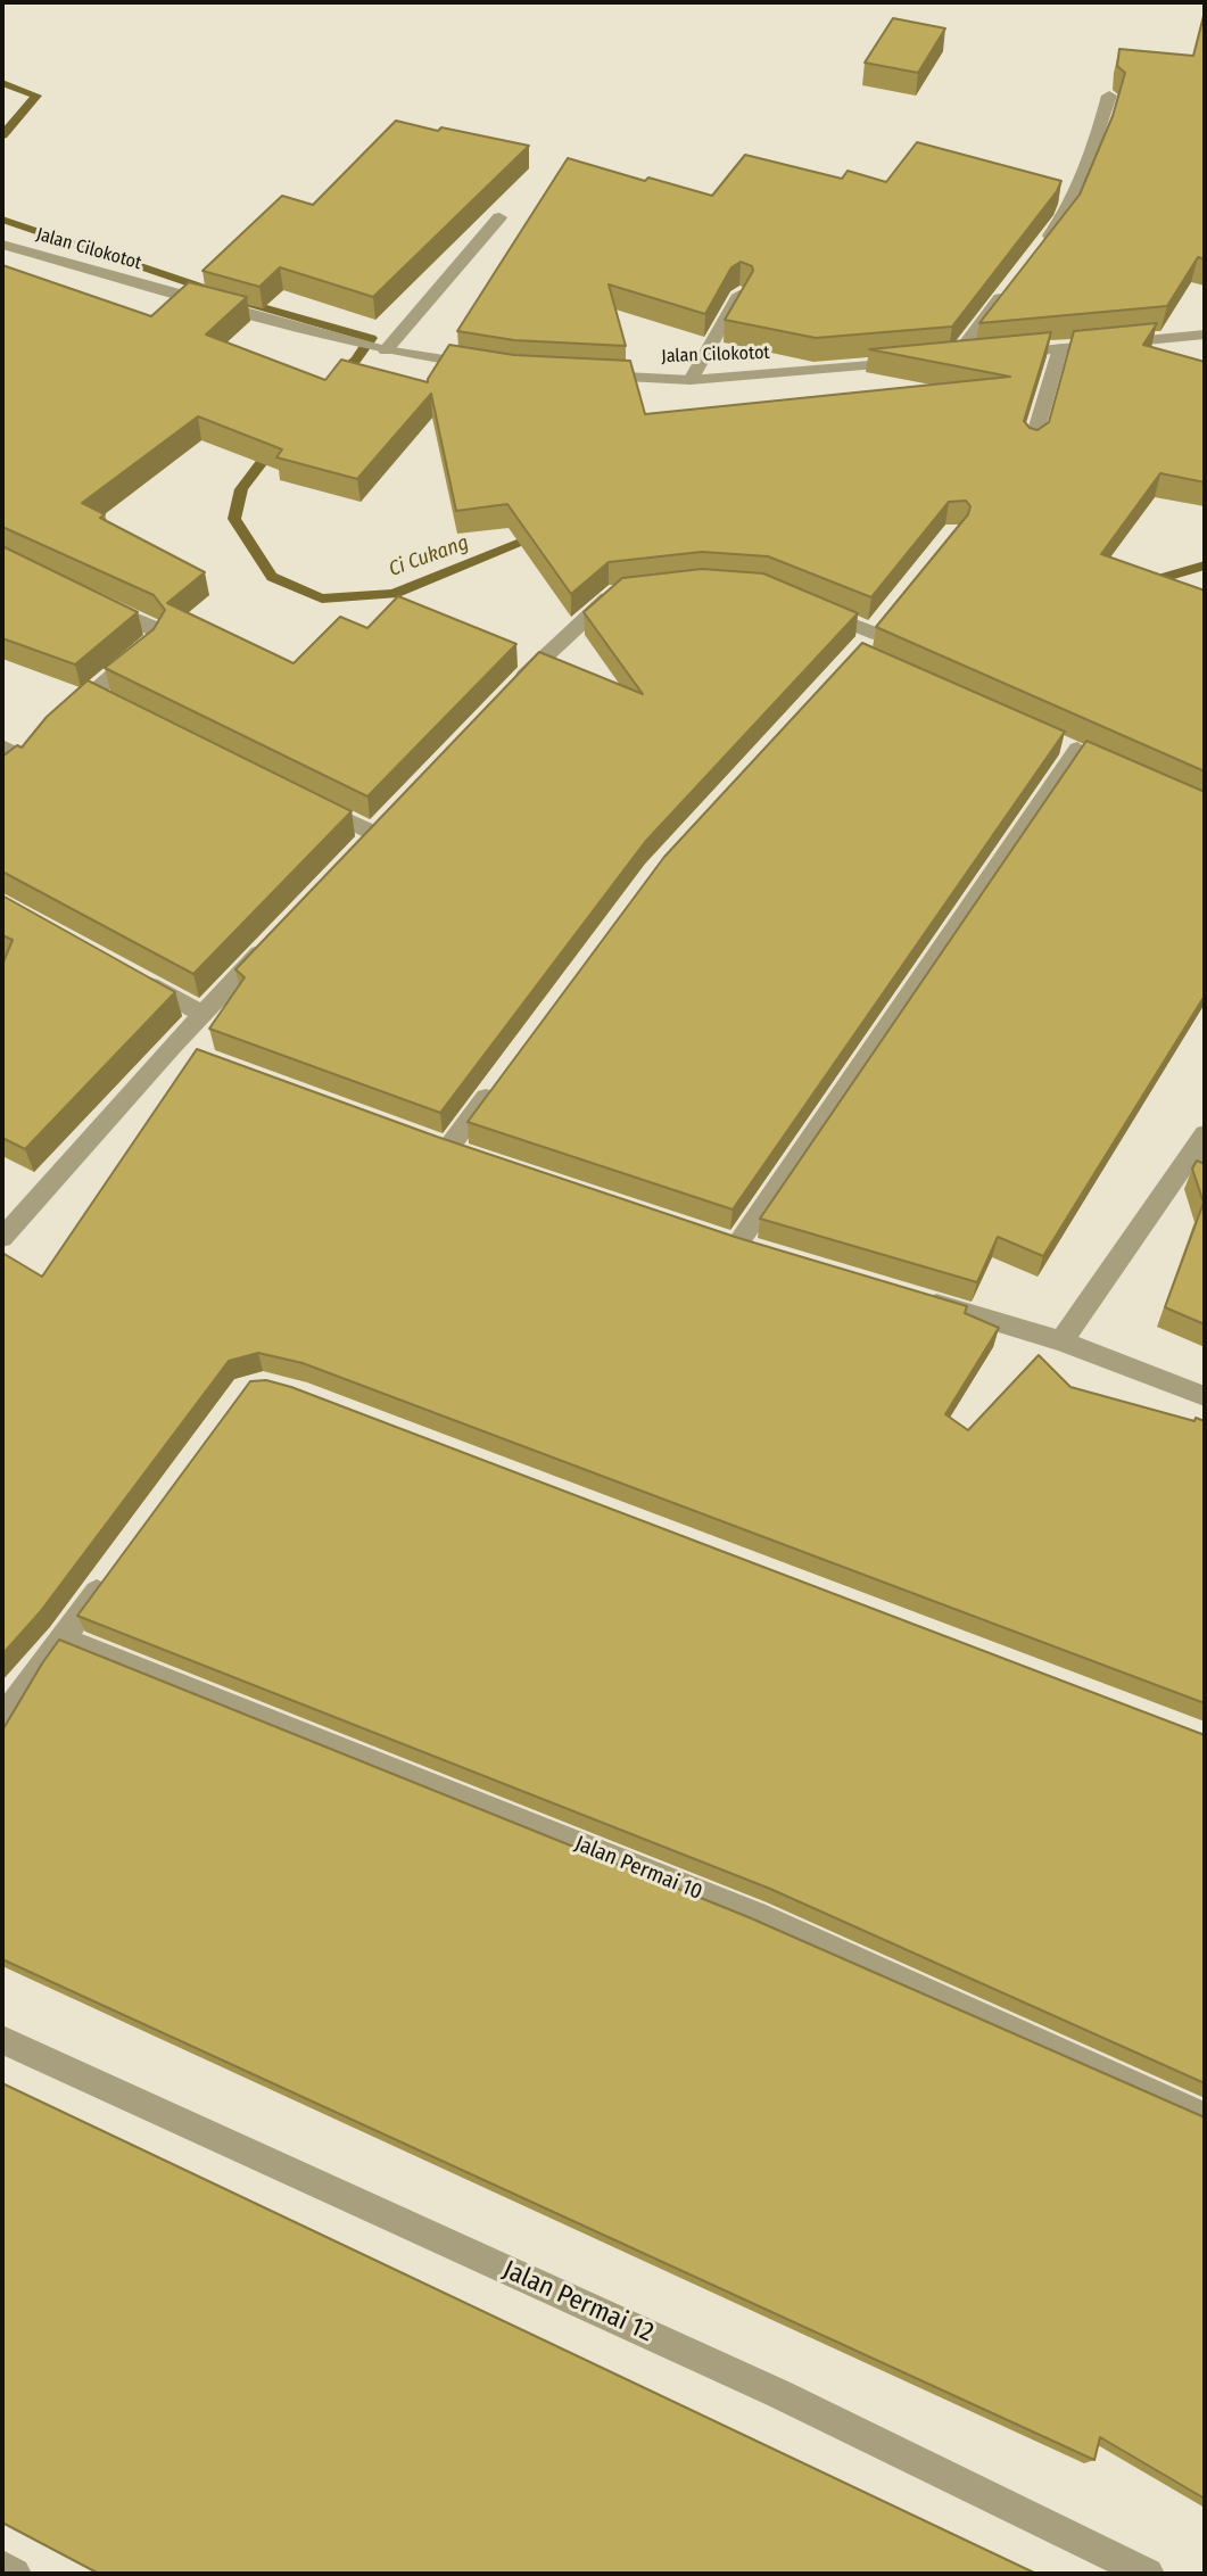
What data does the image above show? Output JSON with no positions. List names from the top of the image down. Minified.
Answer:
{"streets":{"street":["Jalan Cilokotot","Jalan Permai 10","Jalan Permai 12"]},"water":["Ci Cukang"]}
